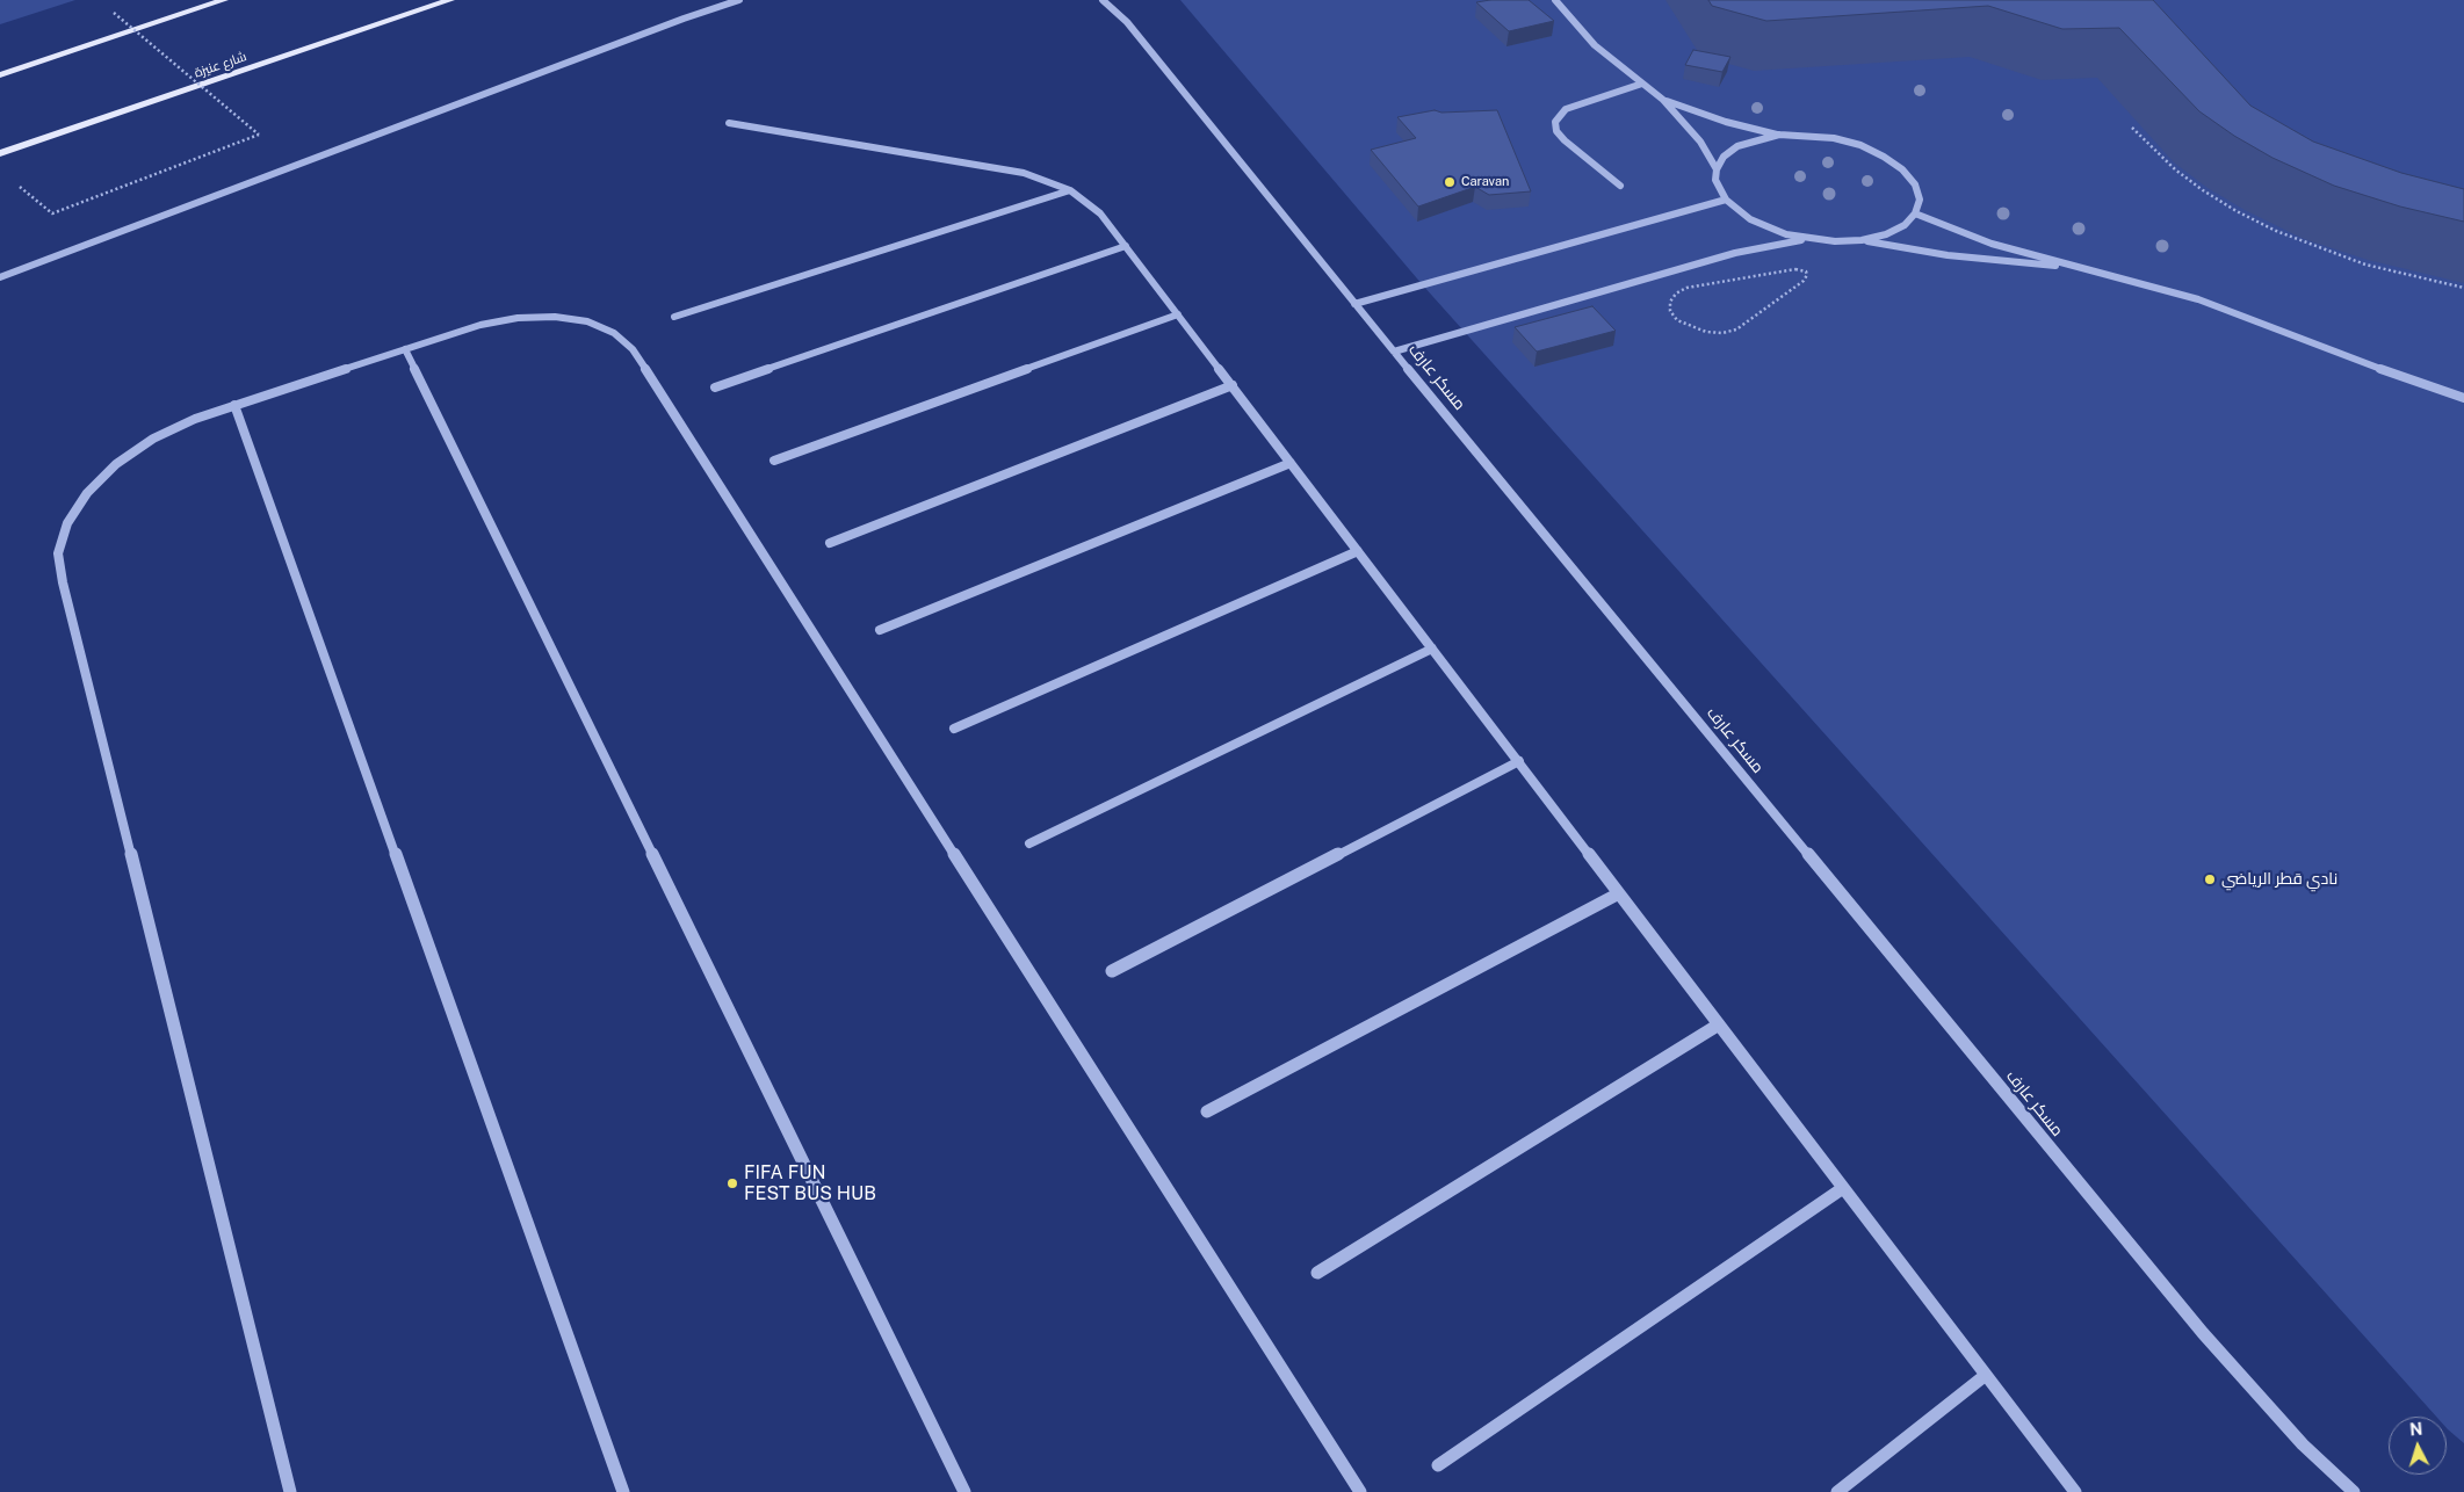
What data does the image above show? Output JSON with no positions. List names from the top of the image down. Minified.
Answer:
{"streets":{"main road":["شارع عنيزة"],"street":["مسكر عارف"]},"places":["Caravan","نادي قطر الرياضي","FIFA FUN FEST BUS HUB"],"north":"top"}
